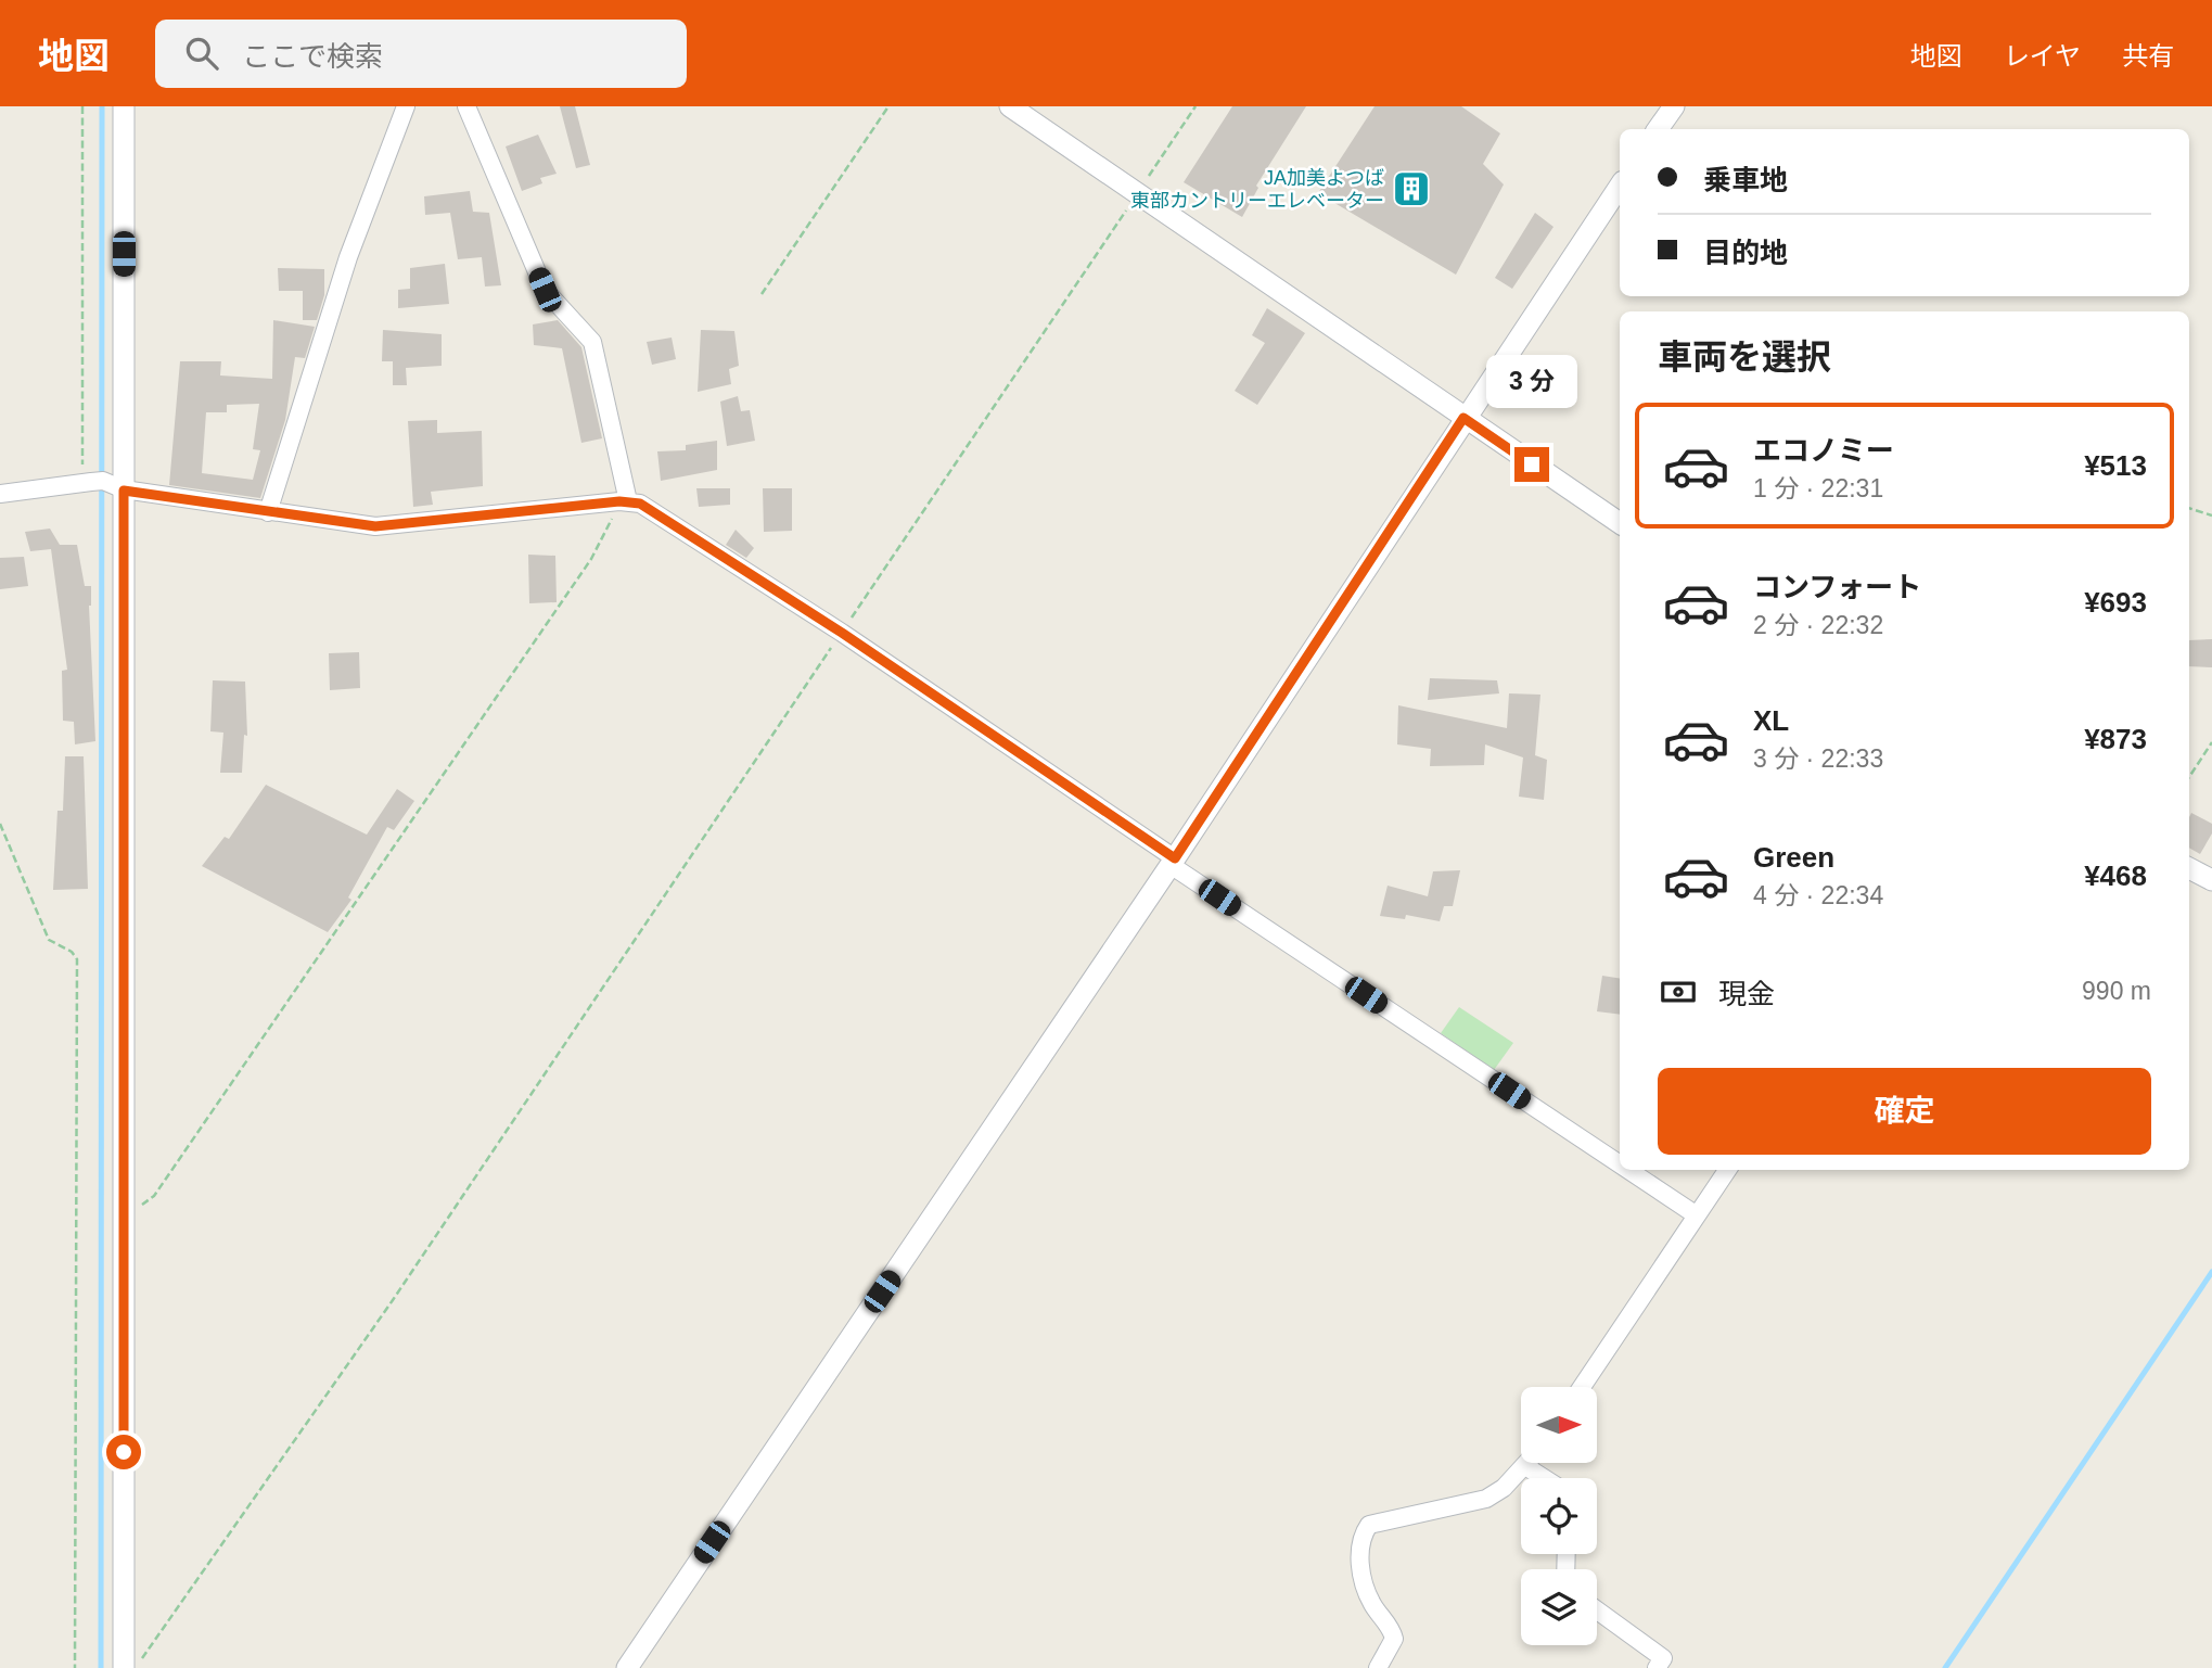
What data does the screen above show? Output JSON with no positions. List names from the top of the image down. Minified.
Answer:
{"places":{"building":["JA加美よつば 東部カントリーエレベーター"]},"north":"right","page":{"header":"地図","search":"ここで検索","nav":["地図","レイヤ","共有"],"banner":["乗車地","目的地"],"heading":"車両を選択","bubble":"3 分","list":[{"name":"エコノミー","note":"1 分 · 22:31","value":"¥513"},{"name":"コンフォート","note":"2 分 · 22:32","value":"¥693"},{"name":"XL","note":"3 分 · 22:33","value":"¥873"},{"name":"Green","note":"4 分 · 22:34","value":"¥468"}],"pay":["現金","990 m"],"buttons":"確定"}}
